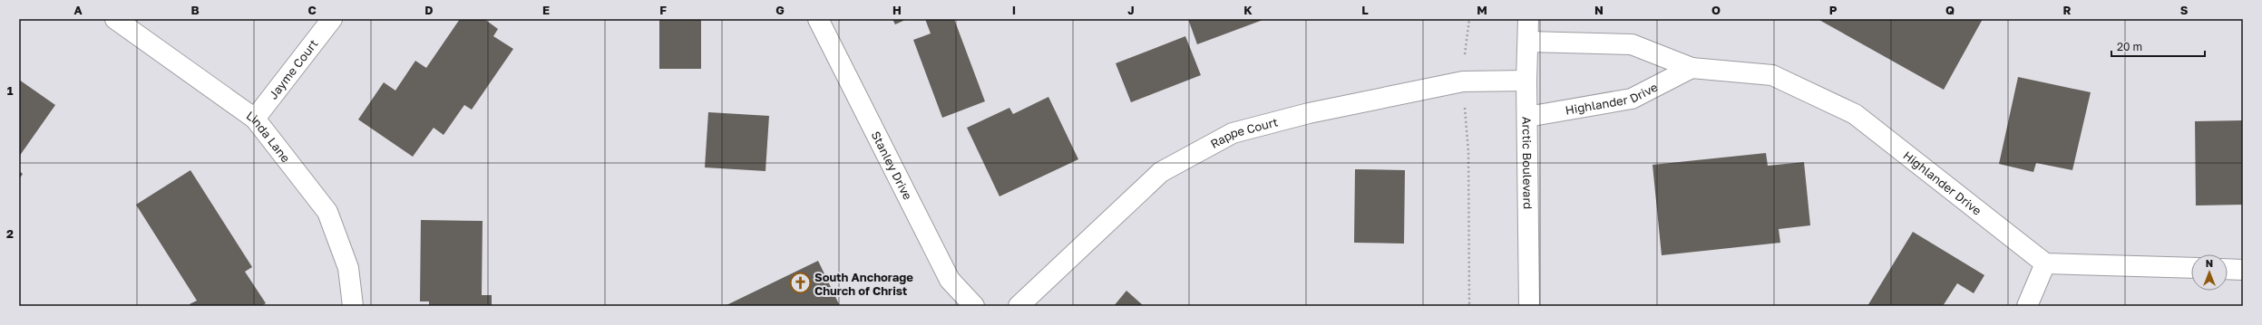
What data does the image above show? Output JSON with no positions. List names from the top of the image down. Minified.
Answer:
{"streets":{"street":["Jayme Court","Highlander Drive","Rappe Court","Linda Lane","Arctic Boulevard","Stanley Drive"]},"crossings":[["Jayme Court","Linda Lane"],["Highlander Drive","Arctic Boulevard"],["Rappe Court","Arctic Boulevard"]],"places":{"church":["South Anchorage Church of Christ"]},"scale_bar":"20 m","north":"top","grid":{"columns":["A","B","C","D","E","F","G","H","I","J","K","L","M","N","O","P","Q","R","S"],"rows":["1","2"]}}
